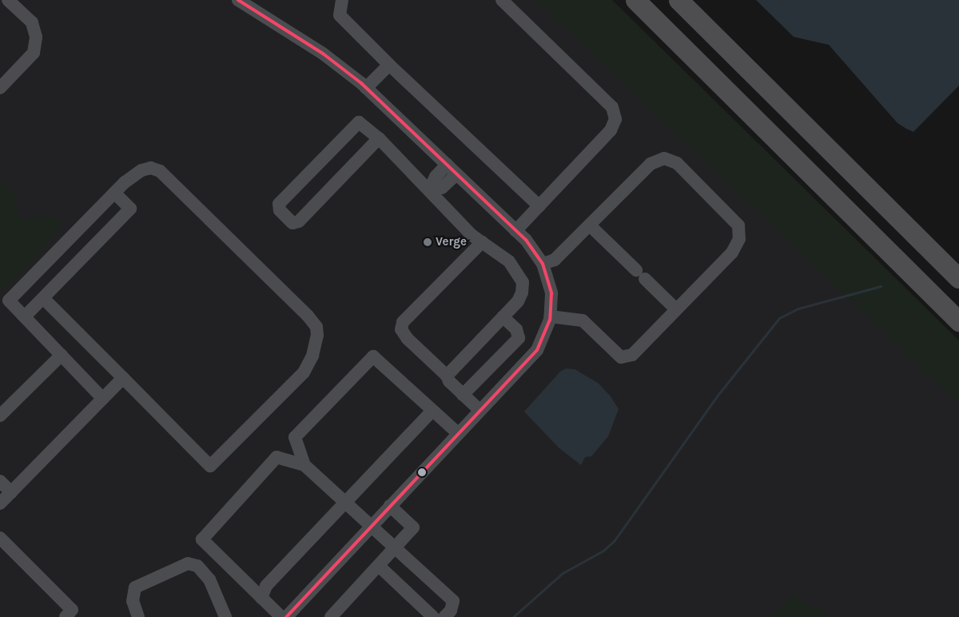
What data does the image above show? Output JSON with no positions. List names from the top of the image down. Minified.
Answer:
{"places":["Verge"]}
